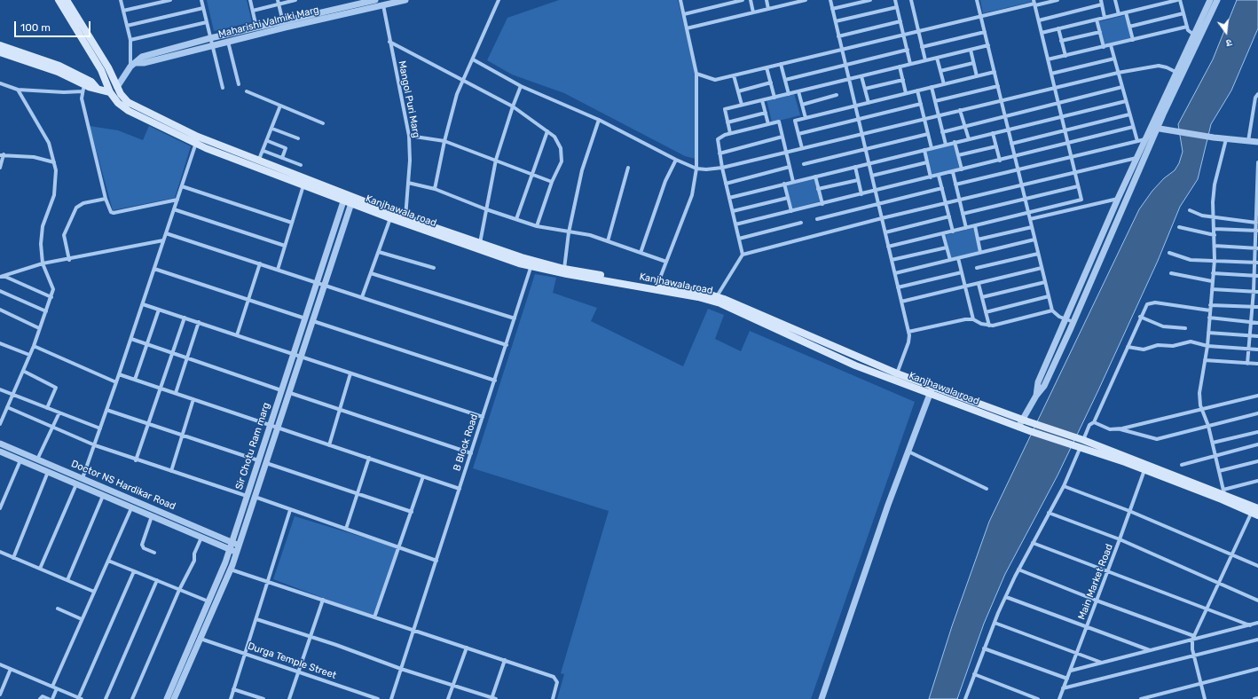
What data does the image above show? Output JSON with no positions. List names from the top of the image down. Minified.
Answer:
{"streets":{"main road":["Kanjhawala road"],"street":["Maharishi Valmiki Marg","Mangol Puri Marg","B Block Road","Sir Chotu Ram marg","Doctor NS Hardikar Road","Main Market Road","Durga Temple Street"]},"crossings":[["Maharishi Valmiki Marg","Mangol Puri Marg"],["Maharishi Valmiki Marg","Kanjhawala road"],["Mangol Puri Marg","Kanjhawala road"],["Kanjhawala road","B Block Road"],["Kanjhawala road","Sir Chotu Ram marg"],["Kanjhawala road","Main Market Road"],["Sir Chotu Ram marg","Doctor NS Hardikar Road"],["Sir Chotu Ram marg","Durga Temple Street"]],"scale_bar":"100 m","north":"bottom"}
